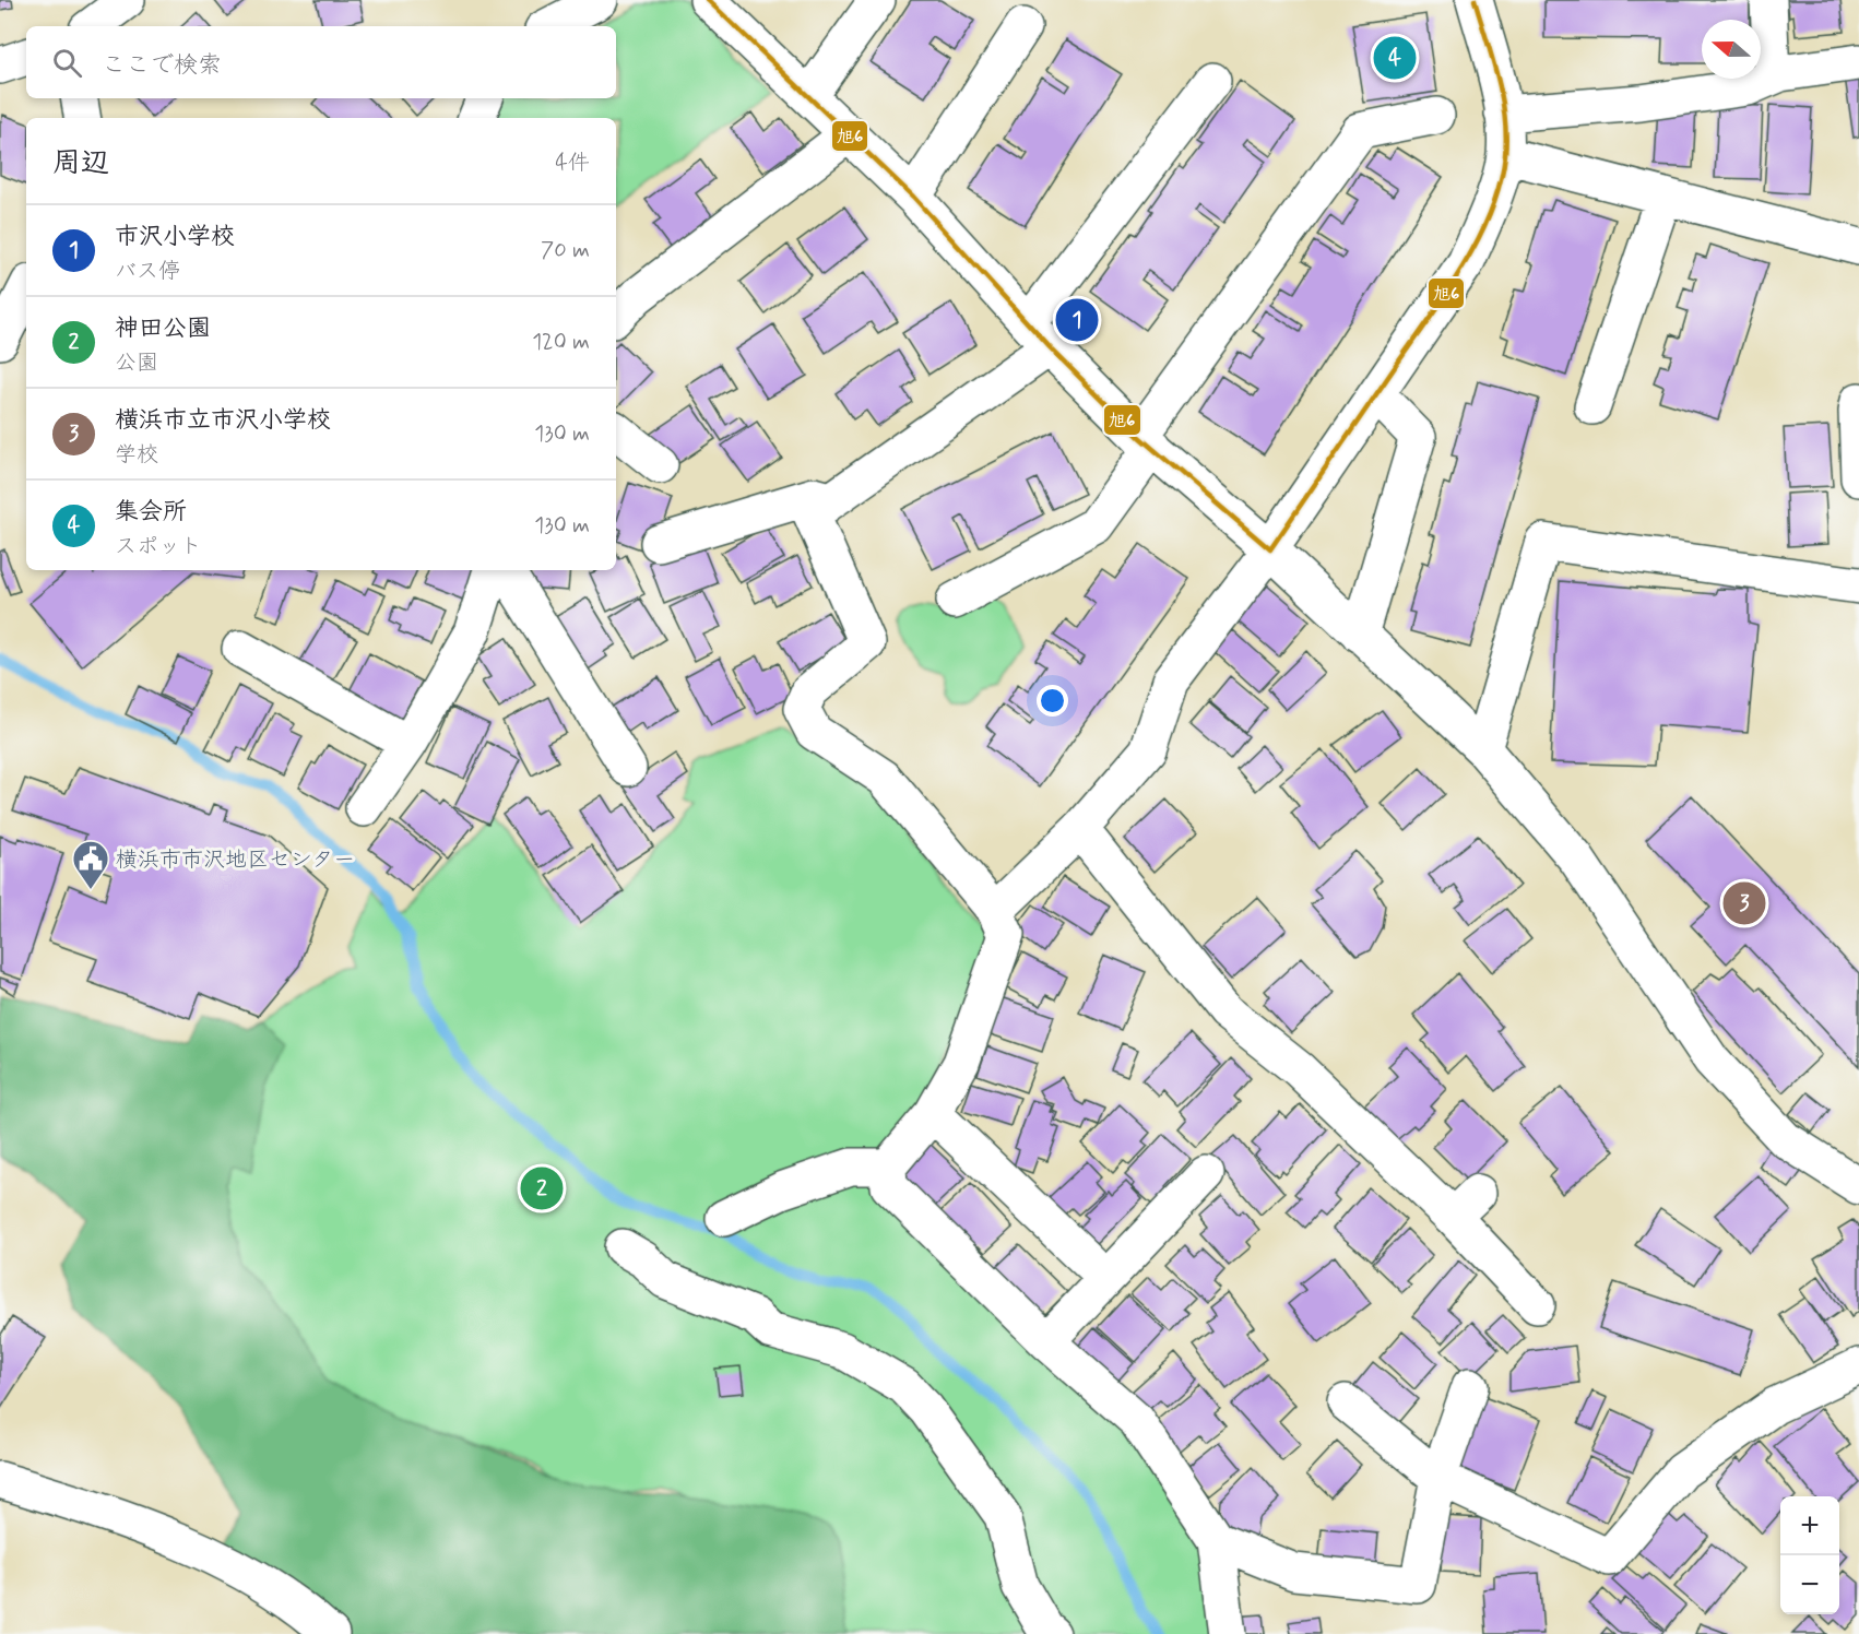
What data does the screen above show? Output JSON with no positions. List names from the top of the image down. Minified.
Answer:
{"places":{"public building":["横浜市市沢地区センター"]},"lines":["transit line 旭6"],"north":"left","page":{"search":"ここで検索","pins":["4","1","3","2"],"heading":["周辺","4件"],"list":[{"mark":"1","name":"市沢小学校","note":"バス停","value":"70 m"},{"mark":"2","name":"神田公園","note":"公園","value":"120 m"},{"mark":"3","name":"横浜市立市沢小学校","note":"学校","value":"130 m"},{"mark":"4","name":"集会所","note":"スポット","value":"130 m"}],"map_buttons":["+","−"]}}
